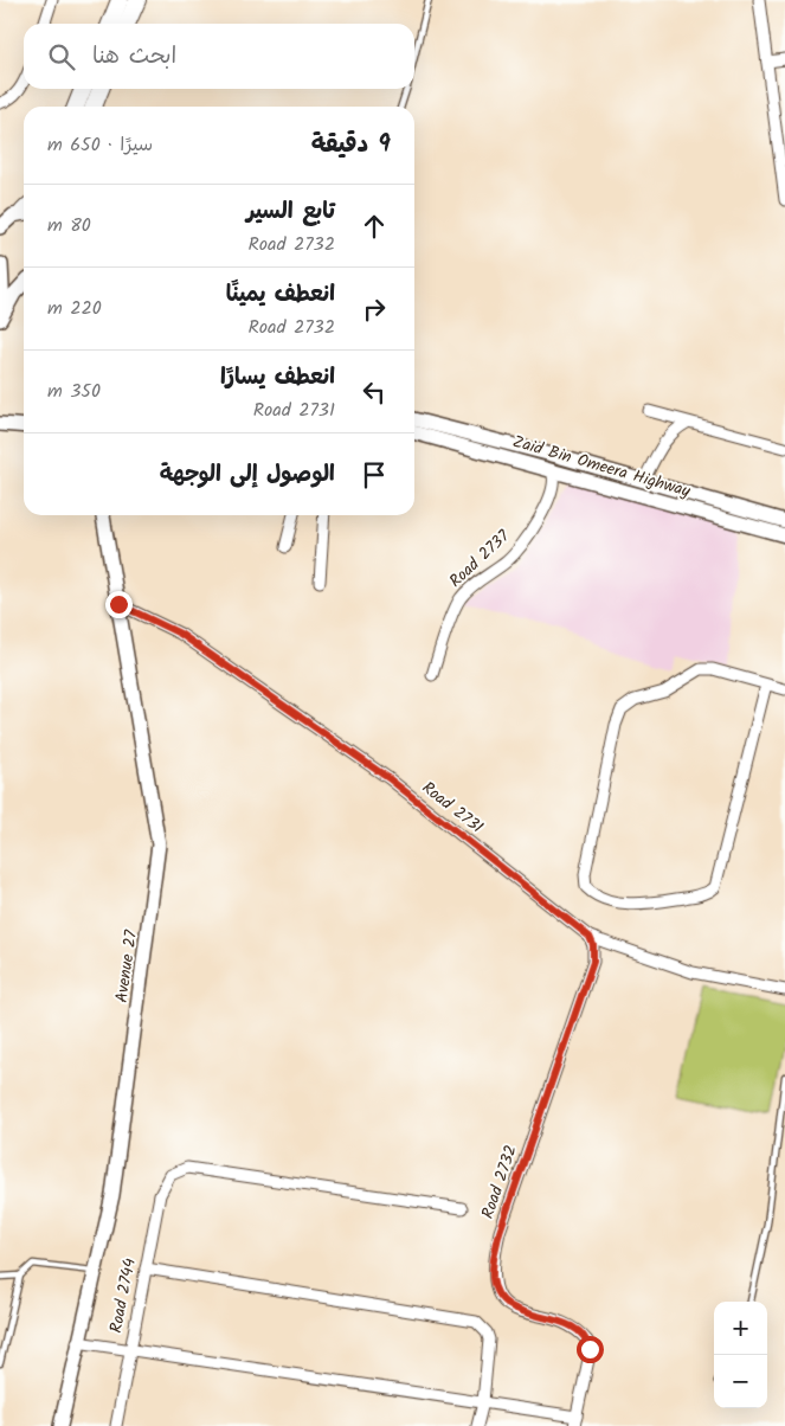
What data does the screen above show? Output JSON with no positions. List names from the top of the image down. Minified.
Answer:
{"streets":{"street":["Zaid Bin Omeera Highway","Road 2737","Road 2731","Avenue 27","Road 2732","Road 2744"]},"crossings":[["Zaid Bin Omeera Highway","Road 2737"],["Road 2731","Avenue 27"],["Road 2731","Road 2732"]],"page":{"search":"ابحث هنا","heading":["9 دقيقة","سيرًا · 650 m"],"list":[["تابع السير","Road 2732","80 m"],["انعطف يمينًا","Road 2732","220 m"],["انعطف يسارًا","Road 2731","350 m"],"الوصول إلى الوجهة"],"map_buttons":["+","−"]}}
